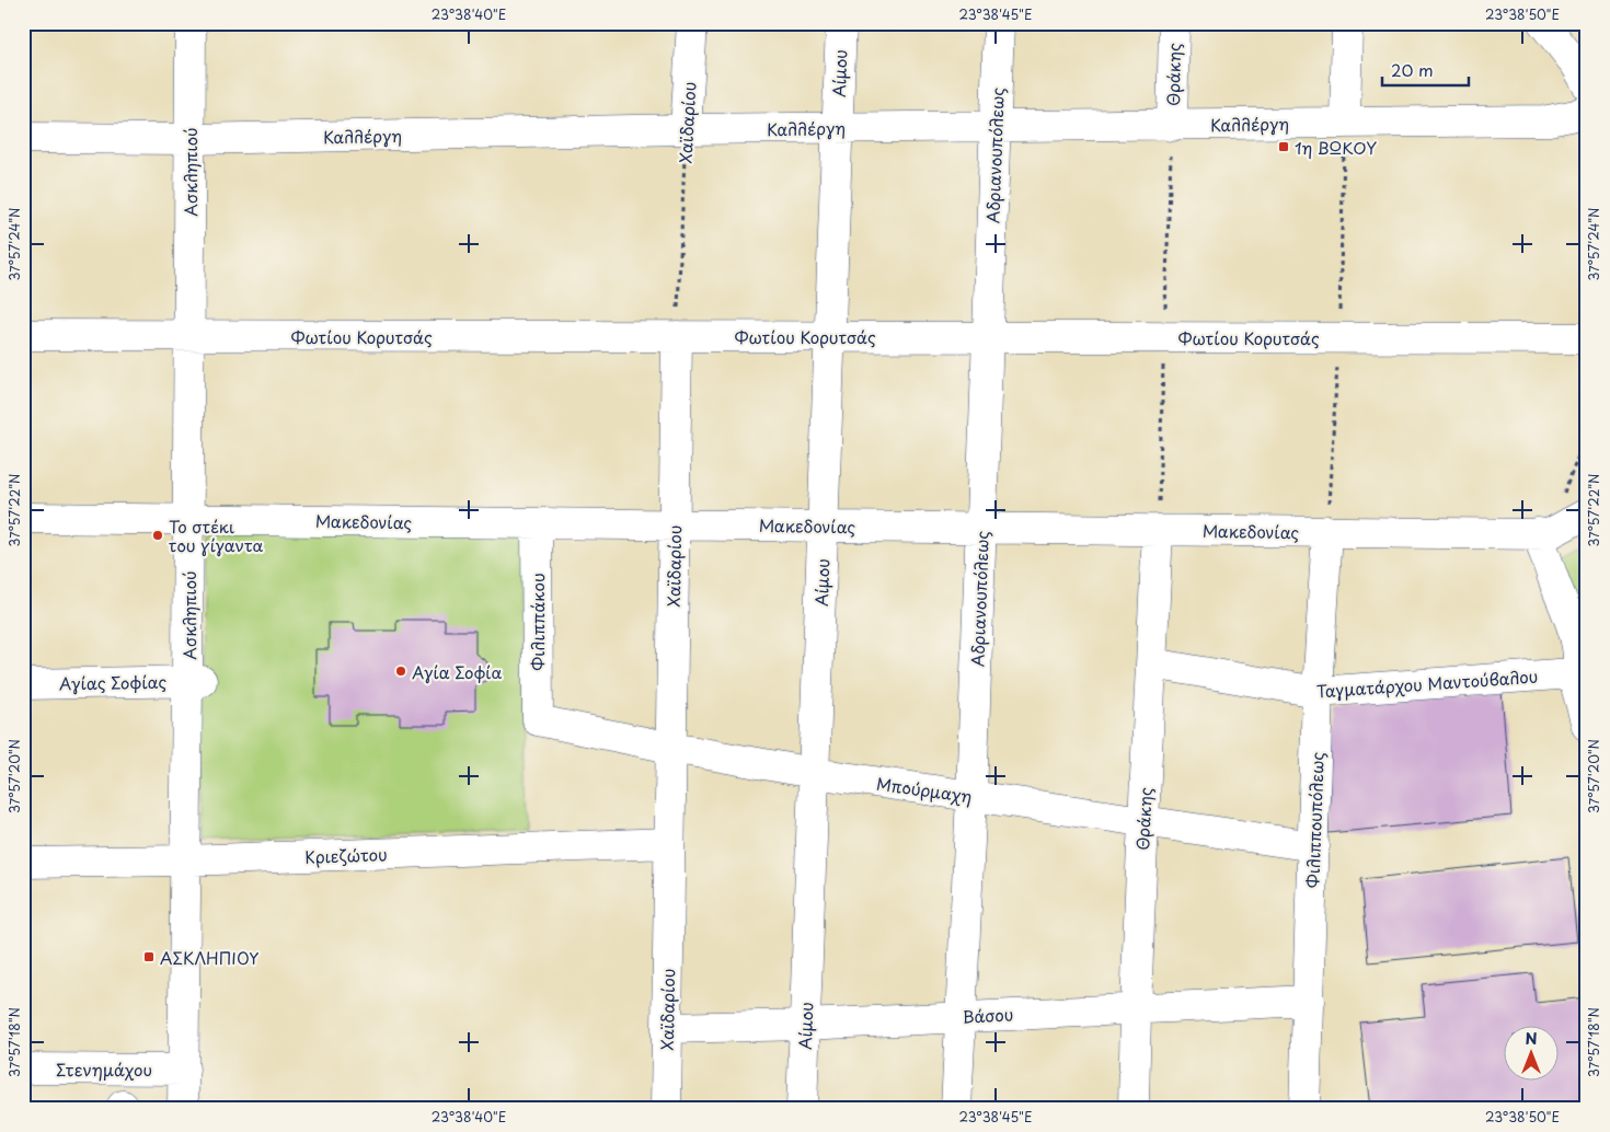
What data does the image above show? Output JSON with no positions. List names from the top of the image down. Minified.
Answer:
{"streets":{"street":["Αίμου","Θράκης","Χαϊδαρίου","Καλλέργη","Αδριανουπόλεως","Ασκληπιού","Φωτίου Κορυτσάς","Μακεδονίας","Φιλιππάκου","Αγίας Σοφίας","Ταγματάρχου Μαντούβαλου","Μπούρμαχη","Φιλιππουπόλεως","Κριεζώτου","Βάσου","Στενημάχου"]},"crossings":[["Αίμου","Καλλέργη"],["Αίμου","Φωτίου Κορυτσάς"],["Αίμου","Μακεδονίας"],["Αίμου","Μπούρμαχη"],["Αίμου","Βάσου"],["Θράκης","Καλλέργη"],["Θράκης","Μακεδονίας"],["Θράκης","Ταγματάρχου Μαντούβαλου"],["Θράκης","Μπούρμαχη"],["Θράκης","Βάσου"],["Χαϊδαρίου","Καλλέργη"],["Χαϊδαρίου","Φωτίου Κορυτσάς"],["Χαϊδαρίου","Μακεδονίας"],["Χαϊδαρίου","Μπούρμαχη"],["Χαϊδαρίου","Κριεζώτου"],["Χαϊδαρίου","Βάσου"],["Καλλέργη","Αδριανουπόλεως"],["Καλλέργη","Ασκληπιού"],["Αδριανουπόλεως","Φωτίου Κορυτσάς"],["Αδριανουπόλεως","Μακεδονίας"],["Αδριανουπόλεως","Μπούρμαχη"],["Αδριανουπόλεως","Βάσου"],["Ασκληπιού","Φωτίου Κορυτσάς"],["Ασκληπιού","Μακεδονίας"],["Ασκληπιού","Αγίας Σοφίας"],["Ασκληπιού","Κριεζώτου"],["Ασκληπιού","Στενημάχου"],["Μακεδονίας","Φιλιππάκου"],["Μακεδονίας","Φιλιππουπόλεως"],["Φιλιππάκου","Μπούρμαχη"],["Ταγματάρχου Μαντούβαλου","Φιλιππουπόλεως"],["Μπούρμαχη","Φιλιππουπόλεως"],["Φιλιππουπόλεως","Βάσου"]],"places":{"transit":["1η ΒΩΚΟΥ","ΑΣΚΛΗΠΙΟΥ"],"other":["Το στέκι του γίγαντα","Αγία Σοφία"]},"scale_bar":"20 m","north":"top","coordinates":["23°38'40\"E","23°38'45\"E","23°38'50\"E","37°57'24\"N","37°57'22\"N","37°57'20\"N","37°57'18\"N"]}
